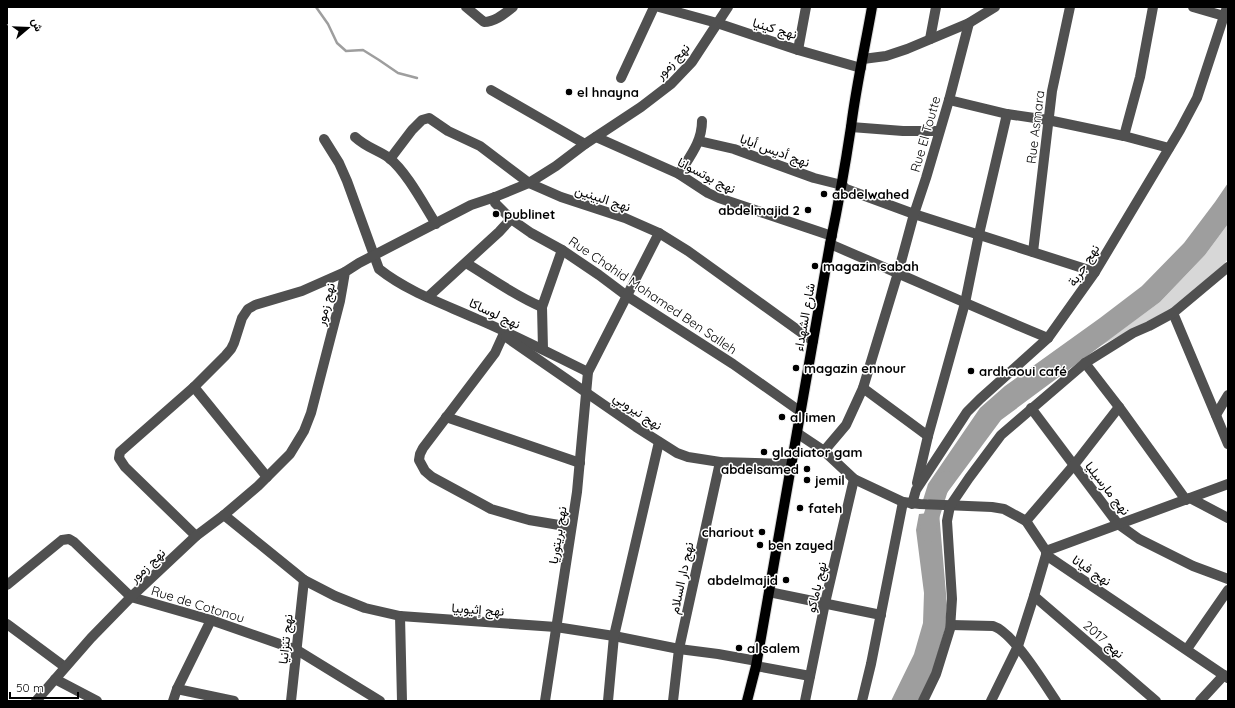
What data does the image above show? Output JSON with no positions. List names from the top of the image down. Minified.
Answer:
{"streets":{"main road":["شارع الشهداء"],"street":["نهج كينيا","نهج زمور","Rue Asmara","Rue El Toutte","نهج أديس أبابا","نهج بوتسوانا","نهج البينين","نهج جربة","Rue Chahid Mohamed Ben Salleh","نهج لوساكا","نهج نيروبي","نهج مارسيليا","نهج بريتوريا","نهج فيانا","نهج دار السلام","نهج باماكو","Rue de Cotonou","نهج إثيوبيا","نهج تنزانيا","نهج 2017"]},"crossings":[["نهج كينيا","نهج زمور"],["نهج زمور","نهج بوتسوانا"],["نهج زمور","نهج البينين"],["نهج زمور","Rue Chahid Mohamed Ben Salleh"],["نهج زمور","نهج لوساكا"],["نهج زمور","Rue de Cotonou"],["نهج زمور","نهج إثيوبيا"],["Rue Asmara","نهج أديس أبابا"],["Rue El Toutte","نهج أديس أبابا"],["Rue El Toutte","نهج بوتسوانا"],["نهج أديس أبابا","نهج جربة"],["نهج أديس أبابا","شارع الشهداء"],["نهج بوتسوانا","نهج جربة"],["نهج بوتسوانا","شارع الشهداء"],["نهج البينين","شارع الشهداء"],["نهج جربة","نهج فيانا"],["Rue Chahid Mohamed Ben Salleh","شارع الشهداء"],["نهج لوساكا","نهج نيروبي"],["نهج لوساكا","نهج بريتوريا"],["شارع الشهداء","نهج نيروبي"],["شارع الشهداء","نهج إثيوبيا"],["نهج نيروبي","نهج بريتوريا"],["نهج نيروبي","نهج دار السلام"],["نهج بريتوريا","نهج إثيوبيا"],["نهج دار السلام","نهج إثيوبيا"],["نهج باماكو","نهج إثيوبيا"],["Rue de Cotonou","نهج تنزانيا"],["نهج إثيوبيا","نهج تنزانيا"]],"places":["el hnayna","abdelwahed","abdelmajid 2","publinet","magazin sabah","magazin ennour","ardhaoui café","al imen","gladiator gam","abdelsamed","jemil","fateh","chariout","ben zayed","abdelmajid","al salem"],"scale_bar":"50 m","north":"right"}
